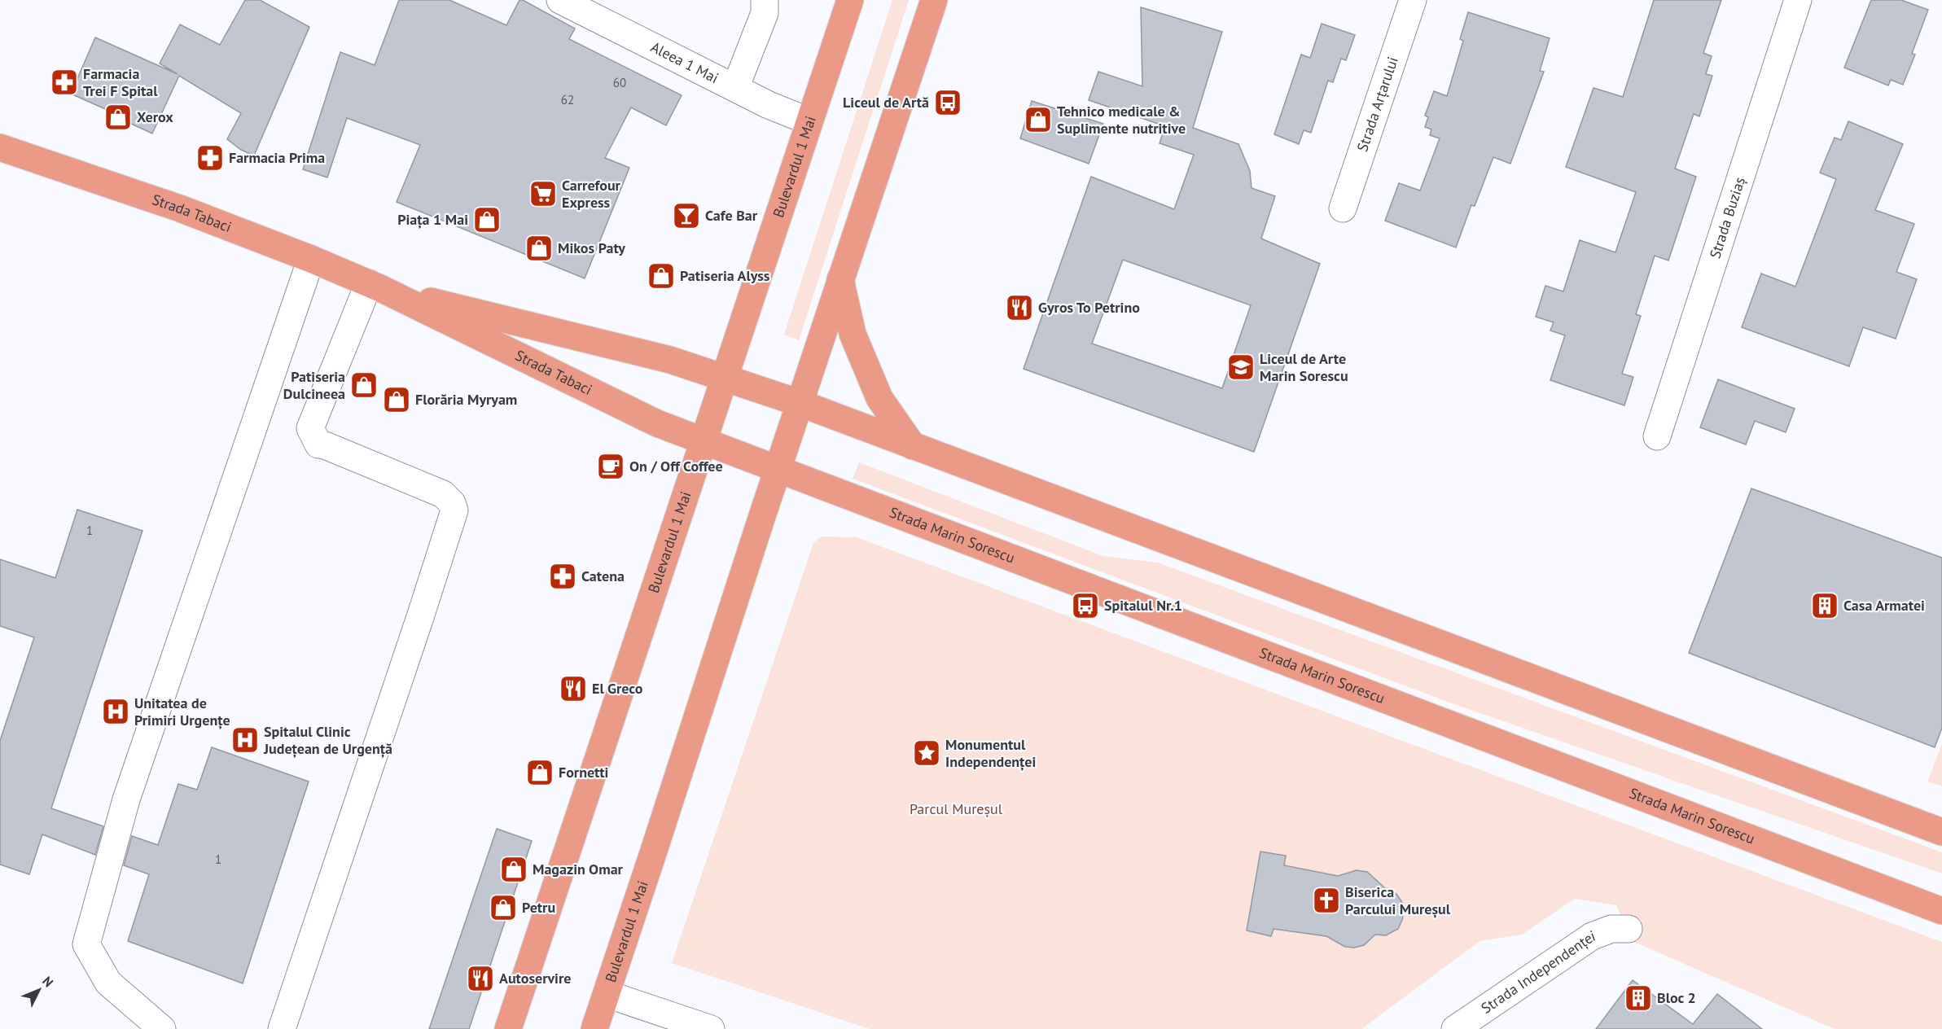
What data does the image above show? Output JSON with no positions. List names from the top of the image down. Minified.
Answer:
{"streets":{"main road":["Bulevardul 1 Mai","Strada Tabaci","Strada Marin Sorescu"],"street":["Aleea 1 Mai","Strada Arțarului","Strada Buziaș","Strada Independenței"]},"crossings":[["Aleea 1 Mai","Bulevardul 1 Mai"],["Bulevardul 1 Mai","Strada Tabaci"],["Bulevardul 1 Mai","Strada Marin Sorescu"],["Strada Tabaci","Strada Marin Sorescu"]],"parks":["Parcul Mureșul"],"places":{"pharmacy":["Farmacia Trei F Spital","Farmacia Prima","Catena"],"bus stop":["Liceul de Artă","Spitalul Nr.1"],"shop":["Xerox","Tehnico medicale & Suplimente nutritive","Piața 1 Mai","Mikos Paty","Patiseria Alyss","Patiseria Dulcineea","Florăria Myryam","Fornetti","Magazin Omar","Petru"],"supermarket":["Carrefour Express"],"bar":["Cafe Bar"],"restaurant":["Gyros To Petrino","El Greco","Autoservire"],"school or university":["Liceul de Arte Marin Sorescu"],"cafe":["On / Off Coffee"],"building":["Casa Armatei","Bloc 2"],"hospital":["Unitatea de Primiri Urgențe","Spitalul Clinic Județean de Urgență"],"place":["Monumentul Independenței"],"church":["Biserica Parcului Mureșul"]},"house_numbers":["60","62","1","1"],"north":"top right"}
